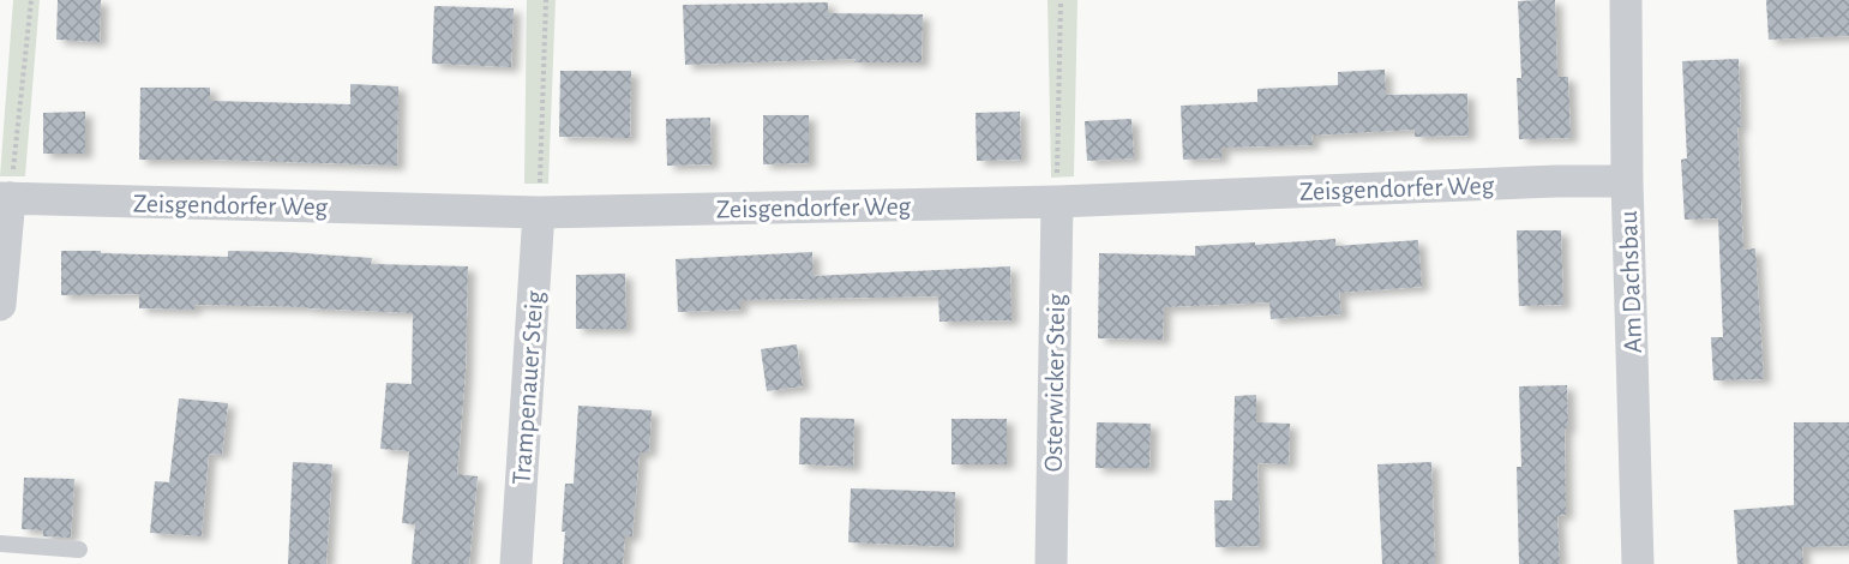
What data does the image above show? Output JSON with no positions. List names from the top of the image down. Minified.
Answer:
{"streets":{"street":["Zeisgendorfer Weg","Am Dachsbau","Osterwicker Steig","Trampenauer Steig"]},"crossings":[["Zeisgendorfer Weg","Am Dachsbau"],["Zeisgendorfer Weg","Osterwicker Steig"],["Zeisgendorfer Weg","Trampenauer Steig"]]}
